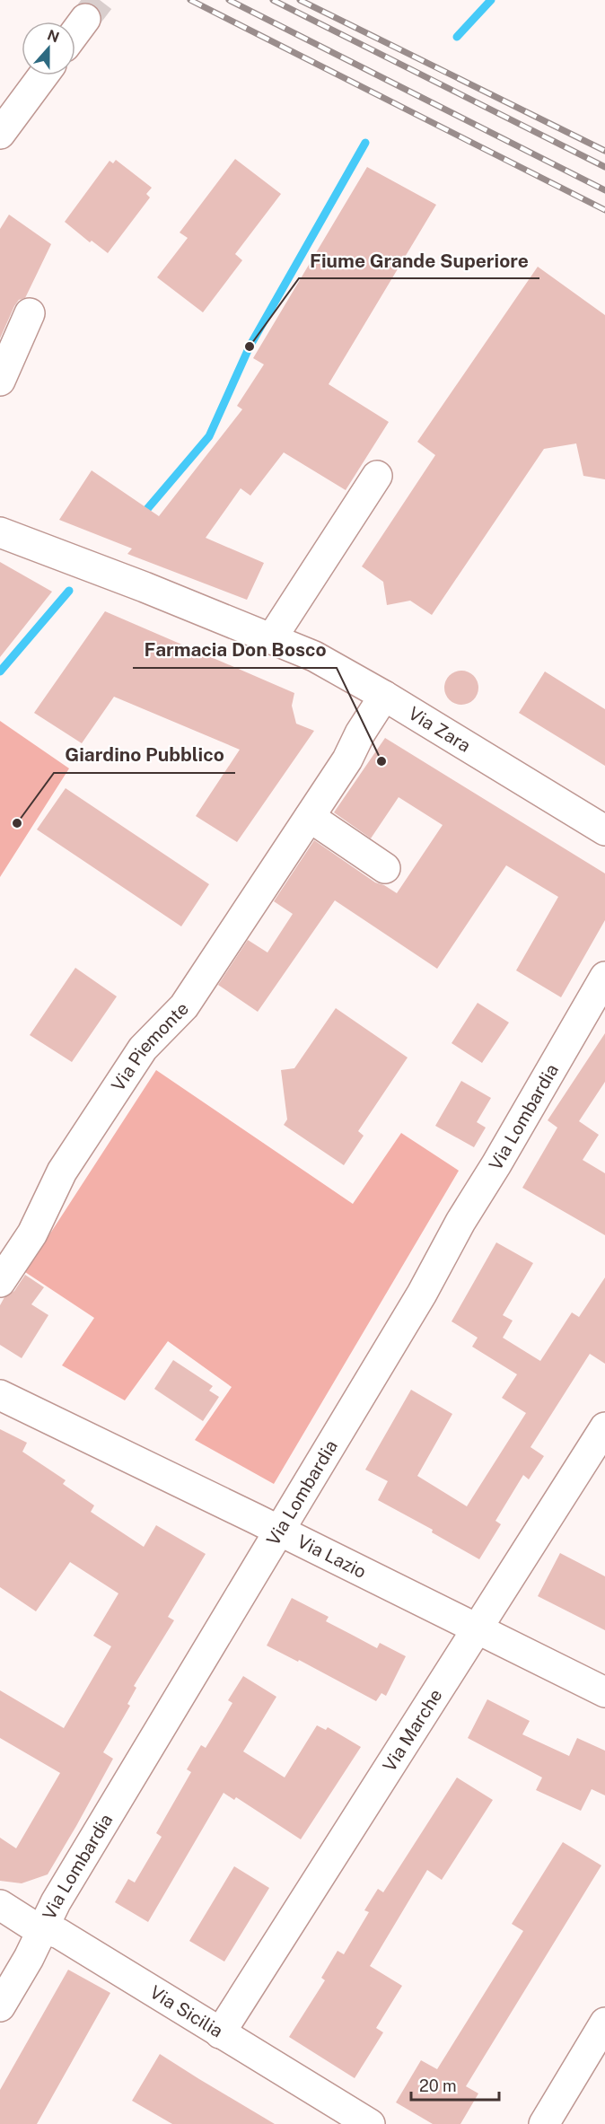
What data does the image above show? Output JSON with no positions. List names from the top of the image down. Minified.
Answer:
{"streets":{"street":["Via Zara","Via Piemonte","Via Lombardia","Via Lazio","Via Marche","Via Sicilia"]},"crossings":[["Via Zara","Via Piemonte"],["Via Lombardia","Via Lazio"],["Via Lombardia","Via Sicilia"],["Via Lazio","Via Marche"],["Via Marche","Via Sicilia"]],"places":["Fiume Grande Superiore","Farmacia Don Bosco","Giardino Pubblico"],"scale_bar":"20 m","north":"top"}
